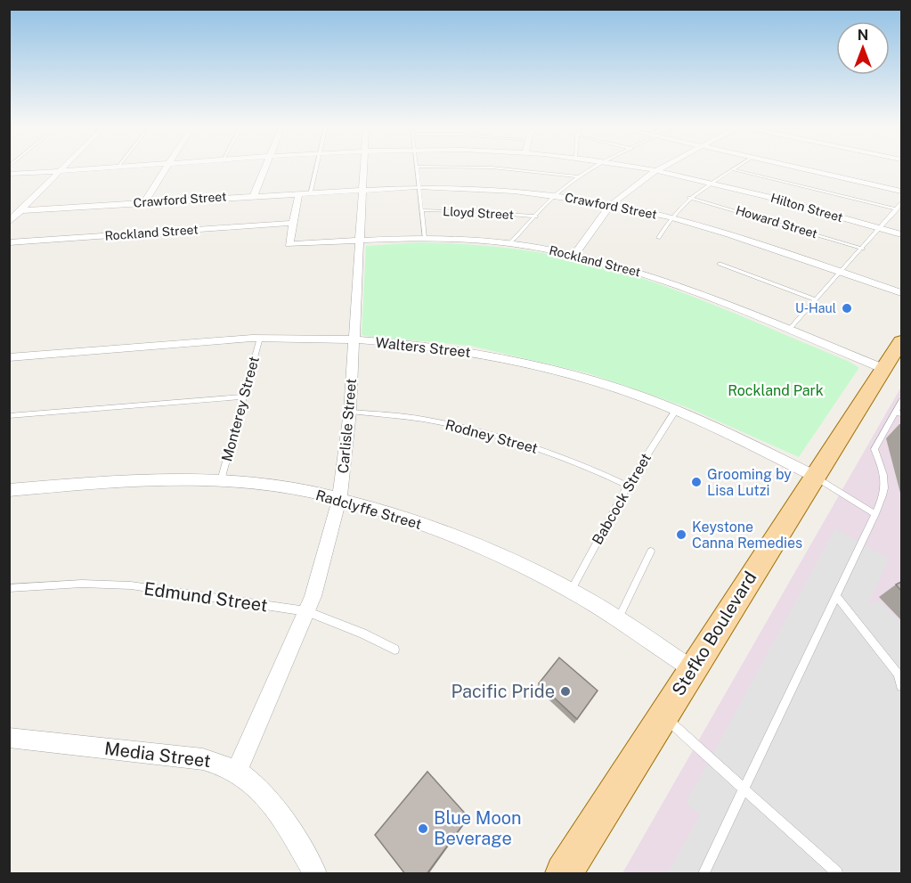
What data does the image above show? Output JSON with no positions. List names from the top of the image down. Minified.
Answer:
{"streets":{"main road":["Stefko Boulevard"],"street":["Crawford Street","Hilton Street","Rockland Street","Walters Street","Carlisle Street","Radclyffe Street","Media Street"],"lane":["Lloyd Street","Howard Street","Monterey Street","Rodney Street","Babcock Street","Edmund Street"]},"crossings":[["Crawford Street","Carlisle Street"],["Rockland Street","Carlisle Street"],["Rockland Street","Stefko Boulevard"],["Walters Street","Monterey Street"],["Walters Street","Carlisle Street"],["Walters Street","Babcock Street"],["Walters Street","Stefko Boulevard"],["Monterey Street","Radclyffe Street"],["Carlisle Street","Rodney Street"],["Carlisle Street","Radclyffe Street"],["Carlisle Street","Edmund Street"],["Carlisle Street","Media Street"],["Rodney Street","Babcock Street"],["Babcock Street","Radclyffe Street"],["Radclyffe Street","Stefko Boulevard"]],"parks":["Rockland Park"],"places":["U-Haul","Grooming by Lisa Lutzi","Keystone Canna Remedies","Pacific Pride","Blue Moon Beverage"],"north":"top"}
